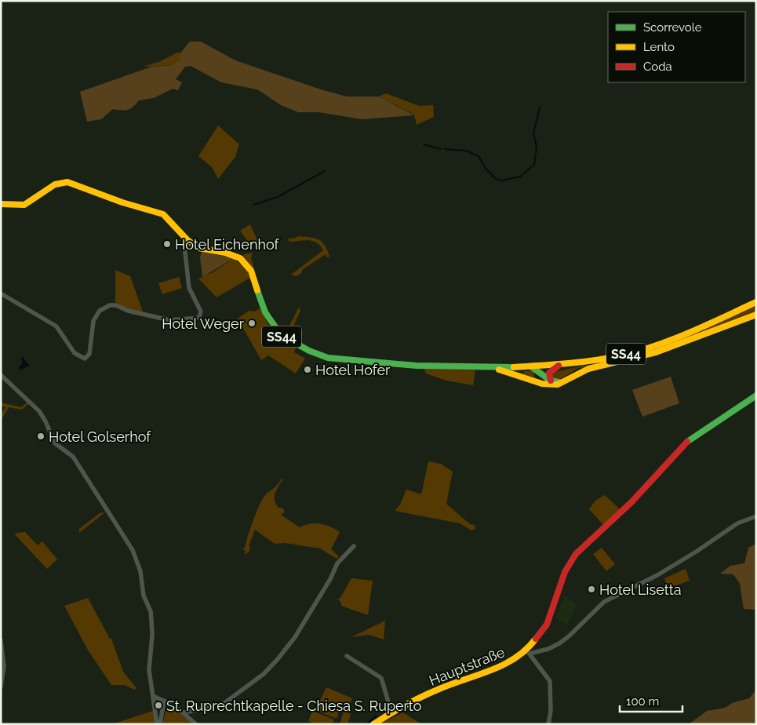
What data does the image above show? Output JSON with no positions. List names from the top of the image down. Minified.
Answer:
{"streets":{"street":["SS44","Hauptstraße"]},"places":["Hotel Eichenhof","Hotel Weger","Hotel Hofer","Hotel Golserhof","Hotel Lisetta","St. Ruprechtkapelle - Chiesa S. Ruperto"],"legend":["Scorrevole","Lento","Coda"],"scale_bar":"100 m"}
